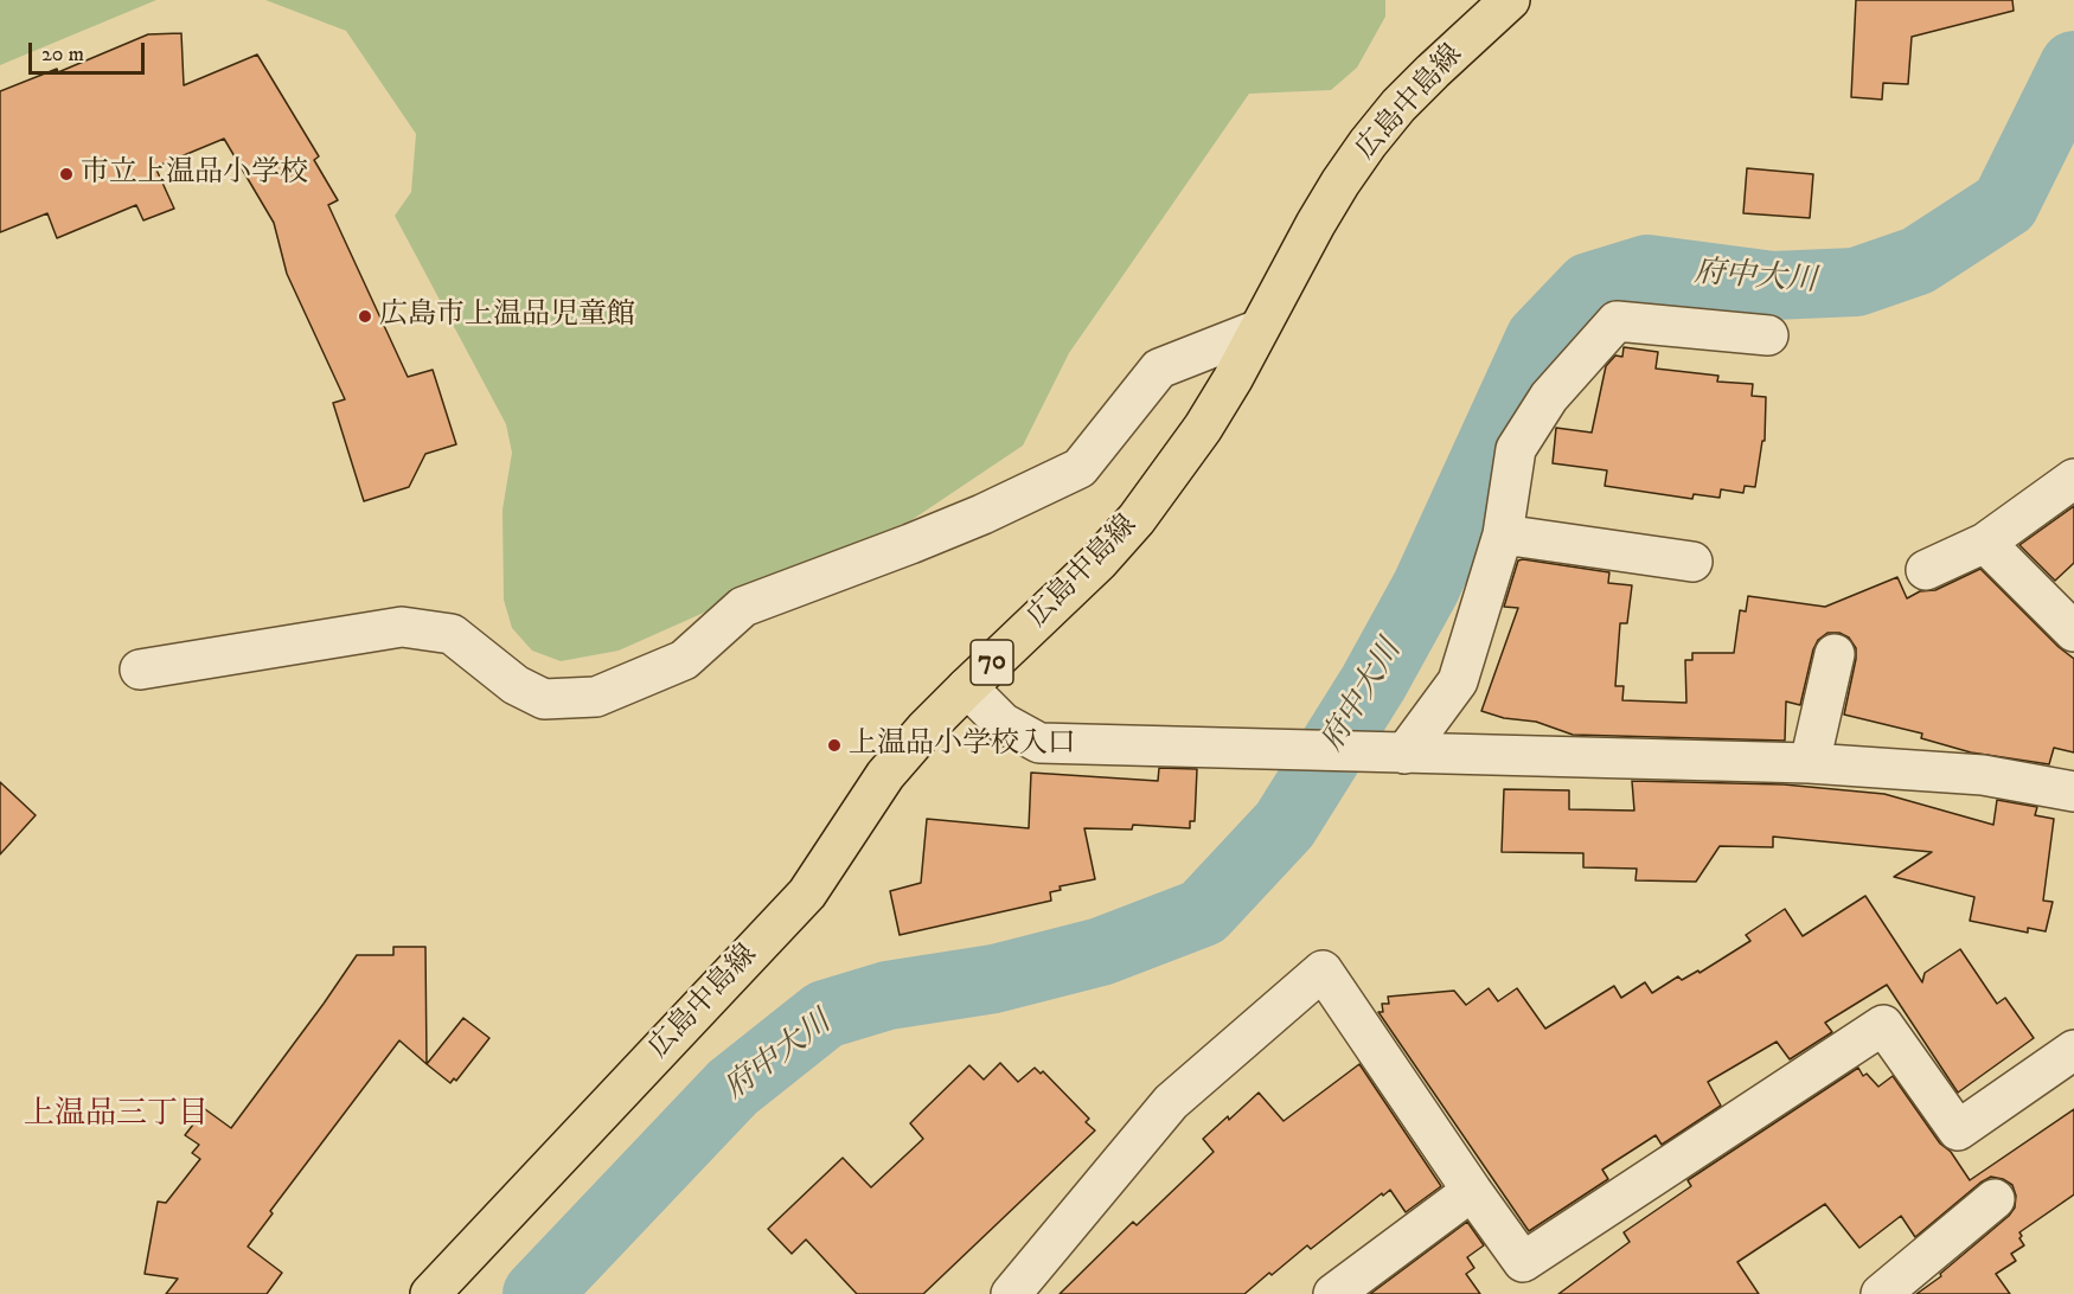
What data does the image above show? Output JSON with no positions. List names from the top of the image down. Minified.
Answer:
{"streets":{"main road":["広島中島線","70"]},"districts":["上温品三丁目"],"water":["府中大川"],"places":["市立上温品小学校","広島市上温品児童館","上温品小学校入口"],"scale_bar":"20 m"}
